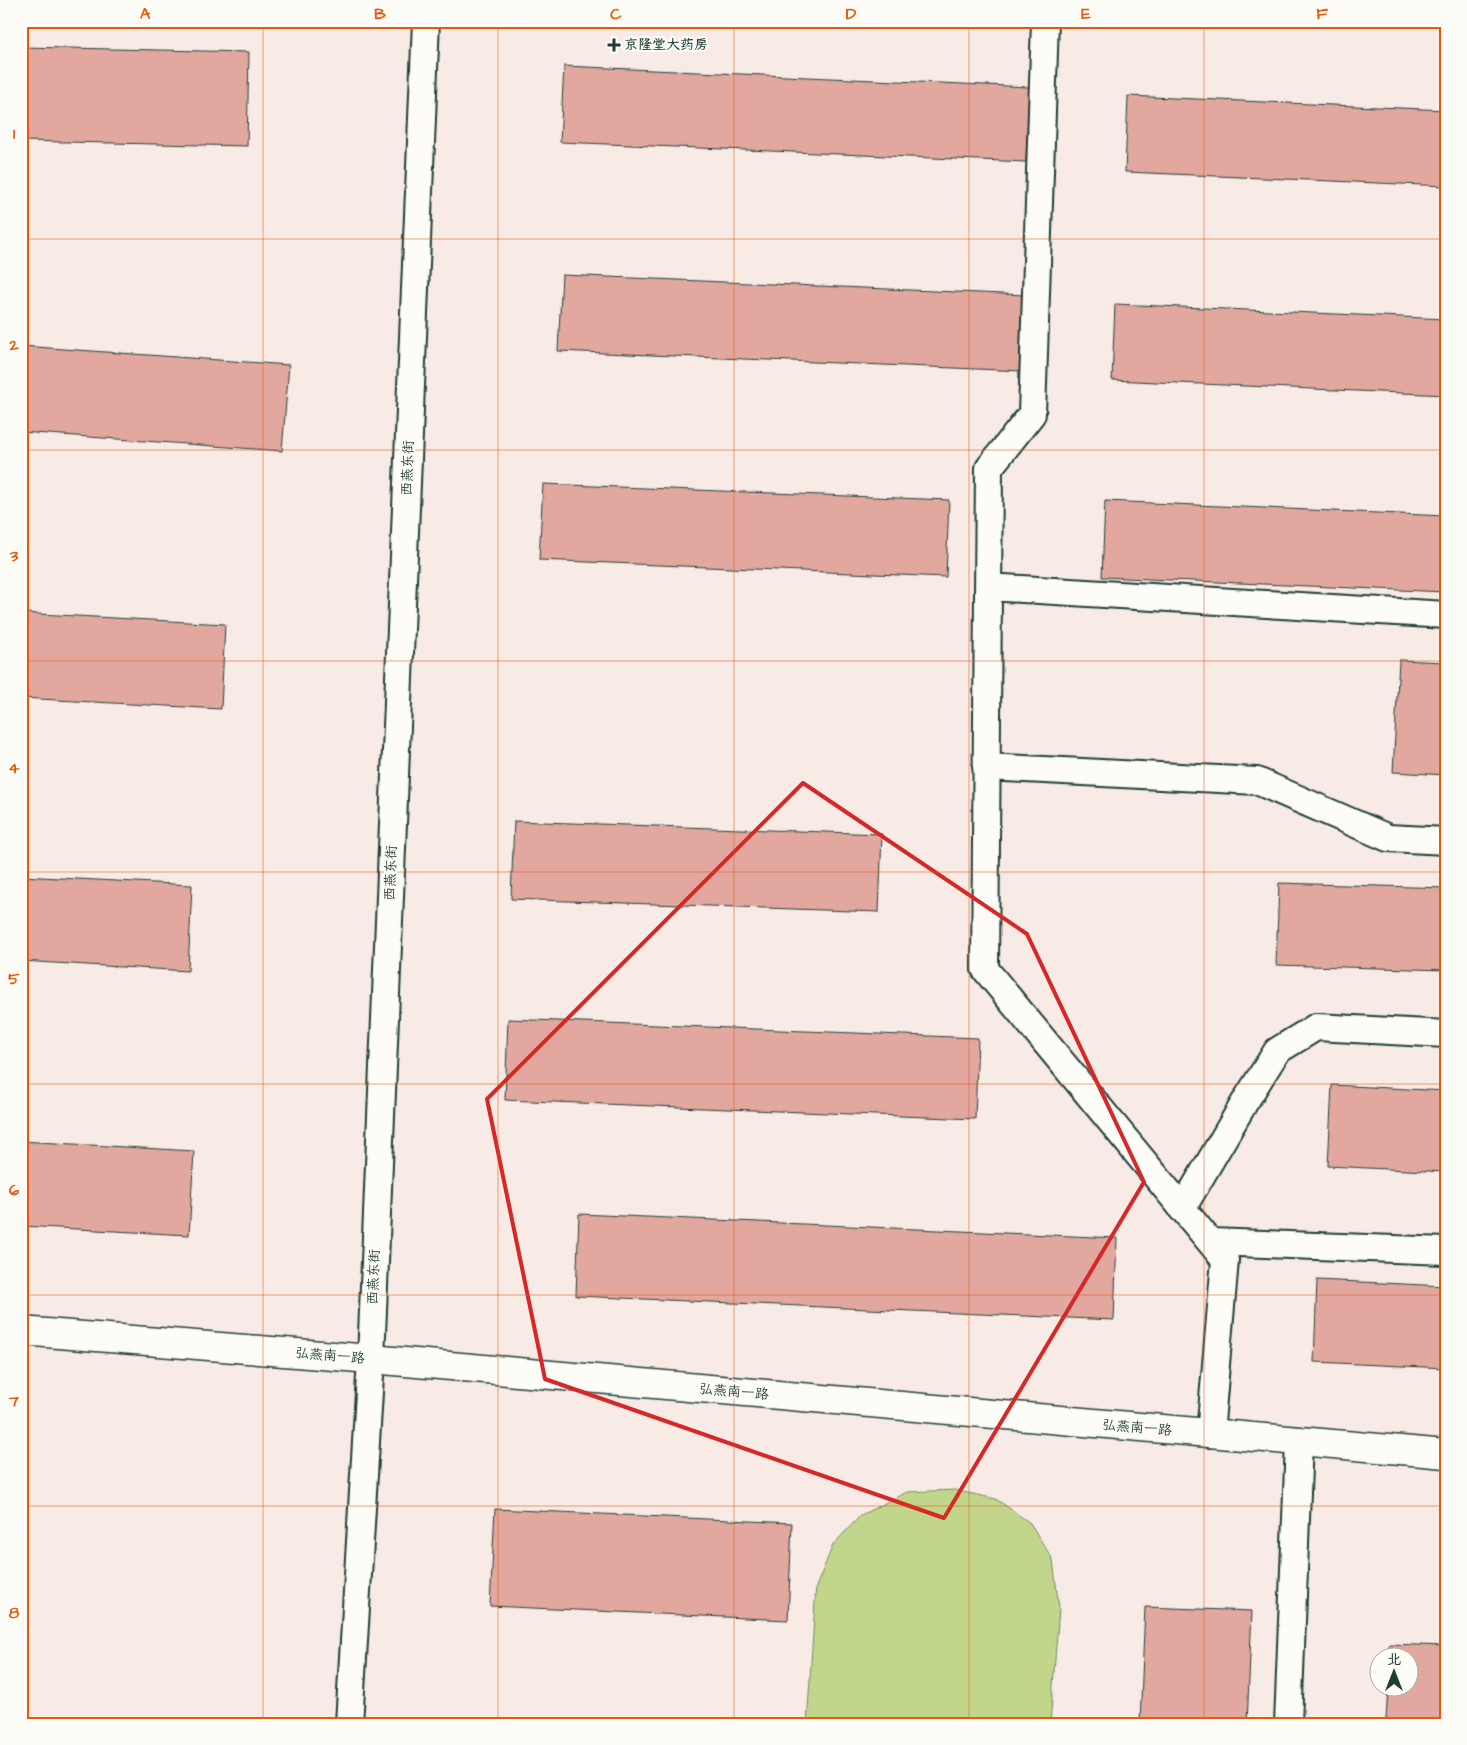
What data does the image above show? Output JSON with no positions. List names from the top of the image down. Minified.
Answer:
{"streets":{"street":["西燕东街","弘燕南一路"]},"crossings":[["西燕东街","弘燕南一路"]],"places":{"health":["京隆堂大药房"]},"north":"top","grid":{"columns":["A","B","C","D","E","F"],"rows":["1","2","3","4","5","6","7","8"]}}
